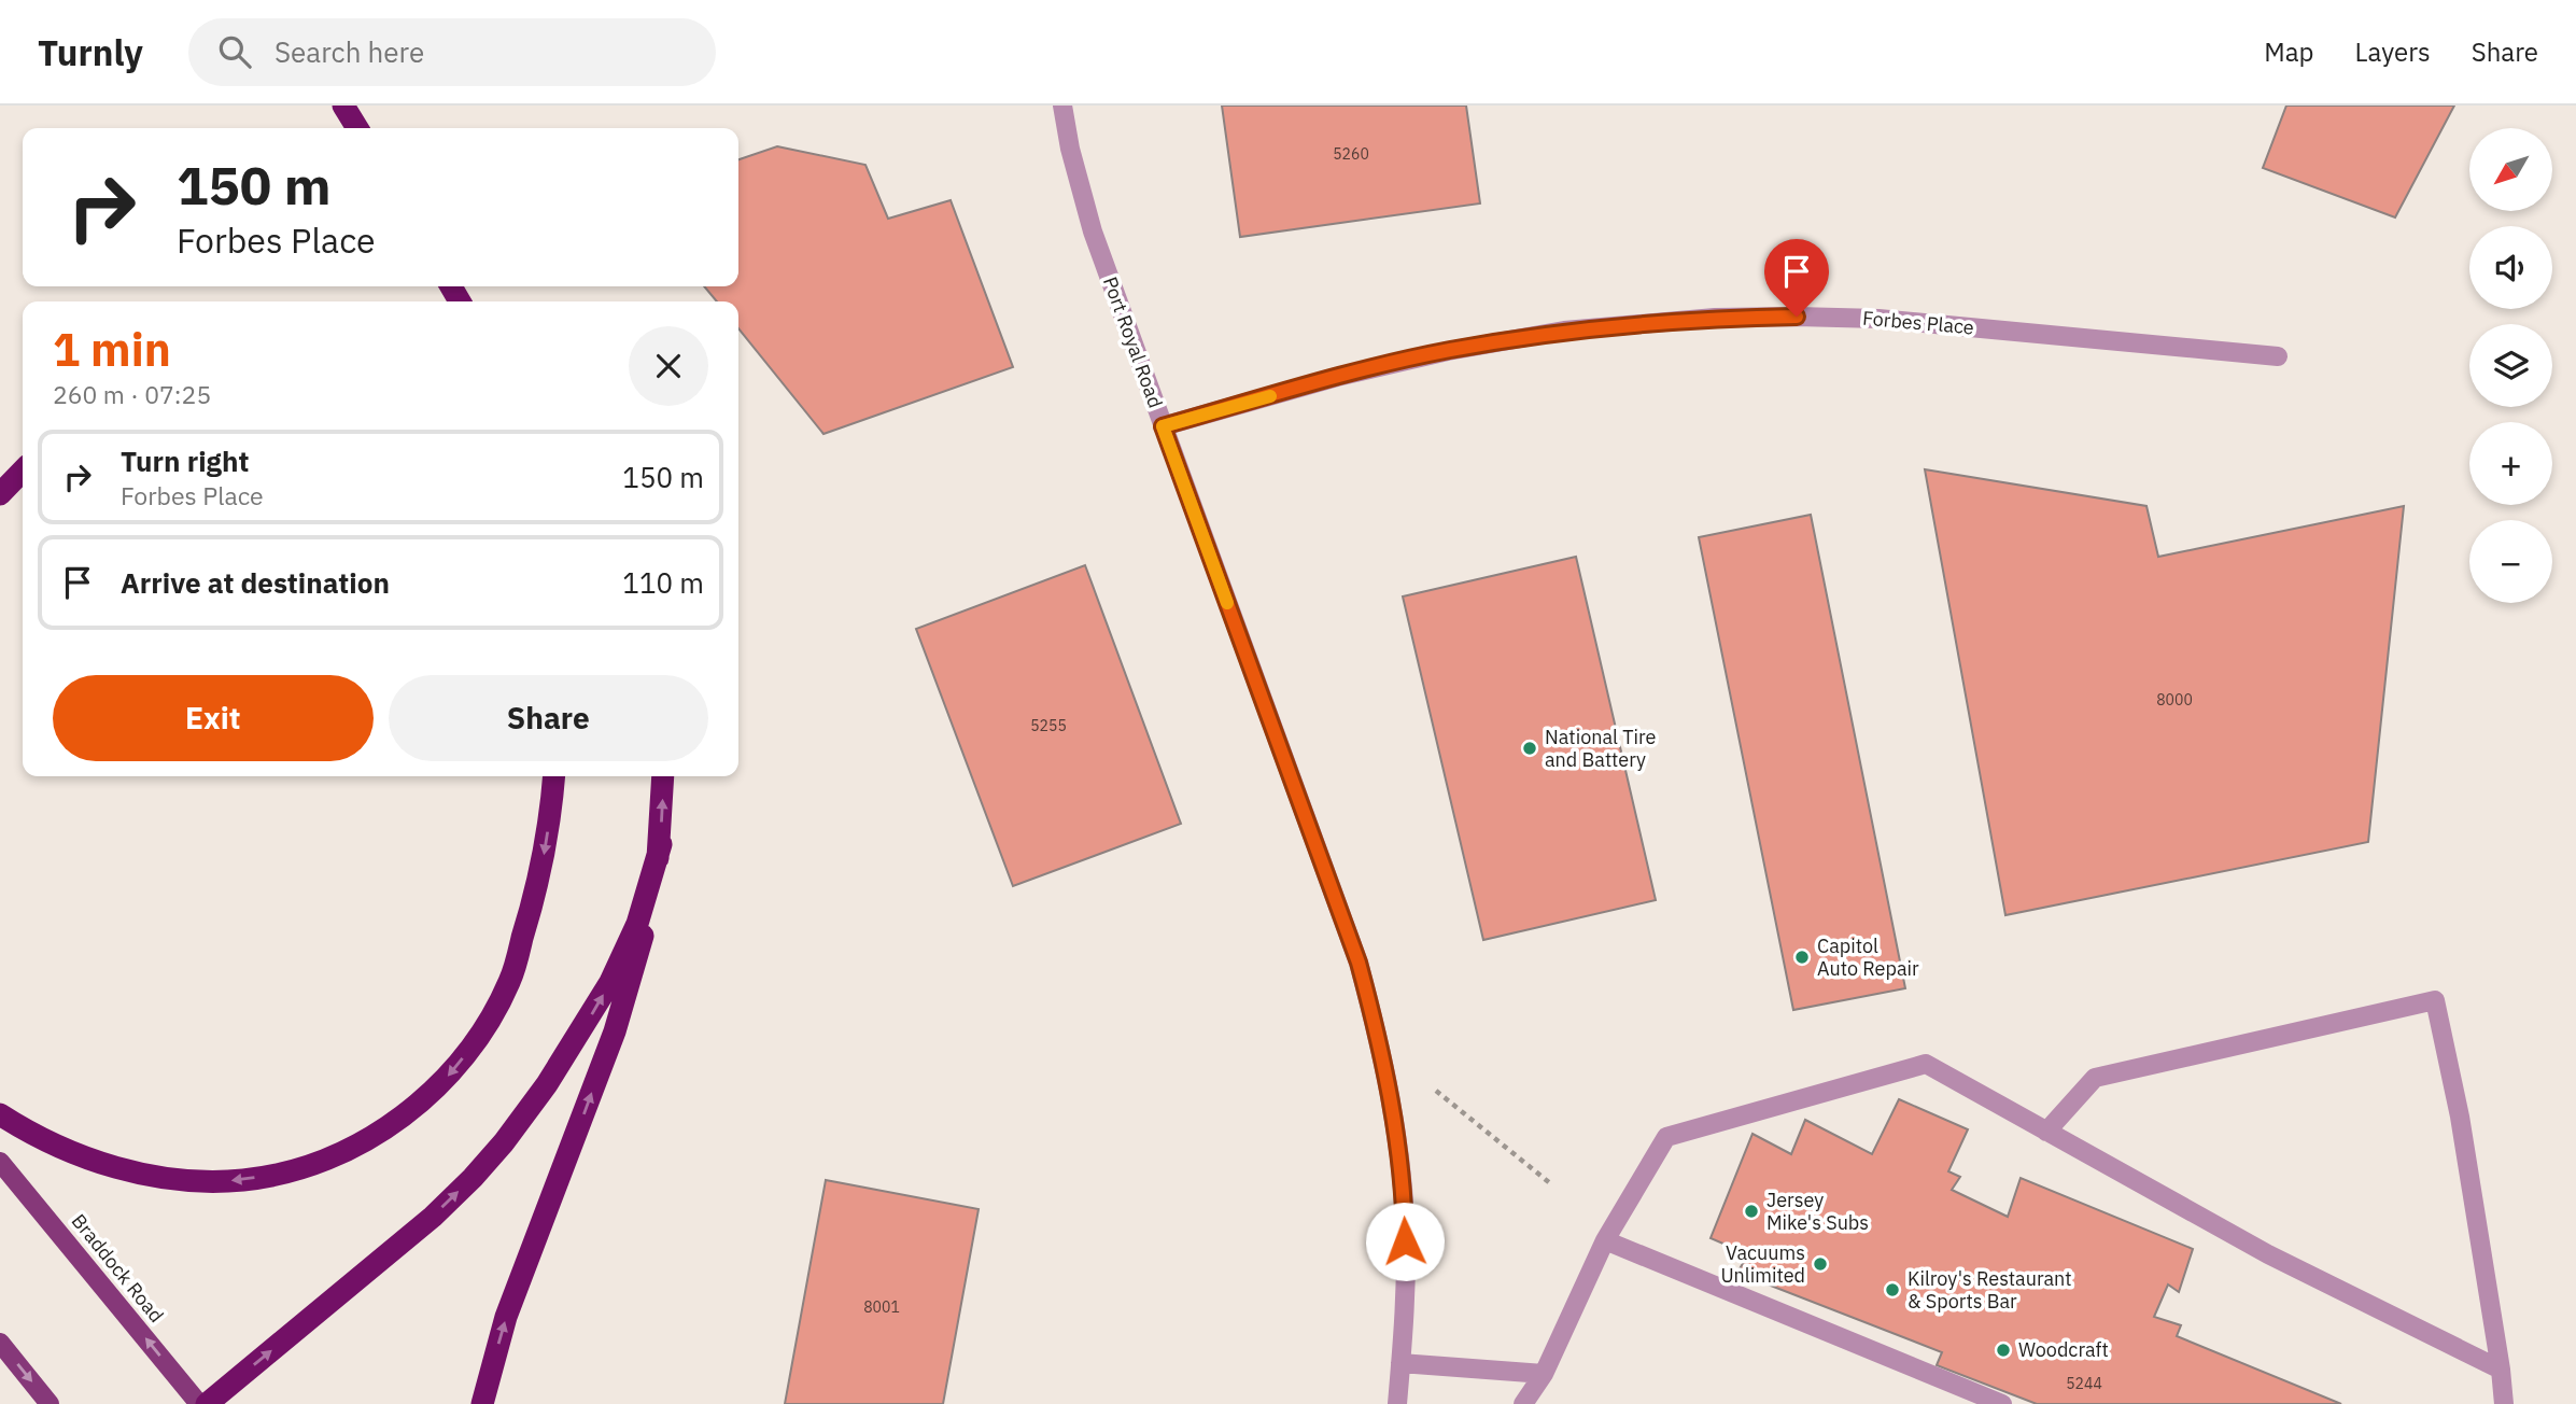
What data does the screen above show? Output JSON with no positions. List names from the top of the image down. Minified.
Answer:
{"streets":{"main road":["Braddock Road"],"street":["Forbes Place","Port Royal Road"]},"crossings":[["Forbes Place","Port Royal Road"]],"one_way":["Braddock Road"],"places":["National Tire and Battery","Capitol Auto Repair","Jersey Mike's Subs","Vacuums Unlimited","Kilroy's Restaurant & Sports Bar","Woodcraft"],"house_numbers":["5260","8000","5255","8001","5244"],"north":"bottom left","page":{"header":"Turnly","search":"Search here","nav":["Map","Layers","Share"],"map_buttons":["+","−"],"turn":["150 m","Forbes Place"],"heading":["1 min","260 m · 07:25"],"list":[{"name":"Turn right","note":"Forbes Place","value":"150 m"},{"name":"Arrive at destination","value":"110 m"}],"buttons":["Exit","Share"]}}
